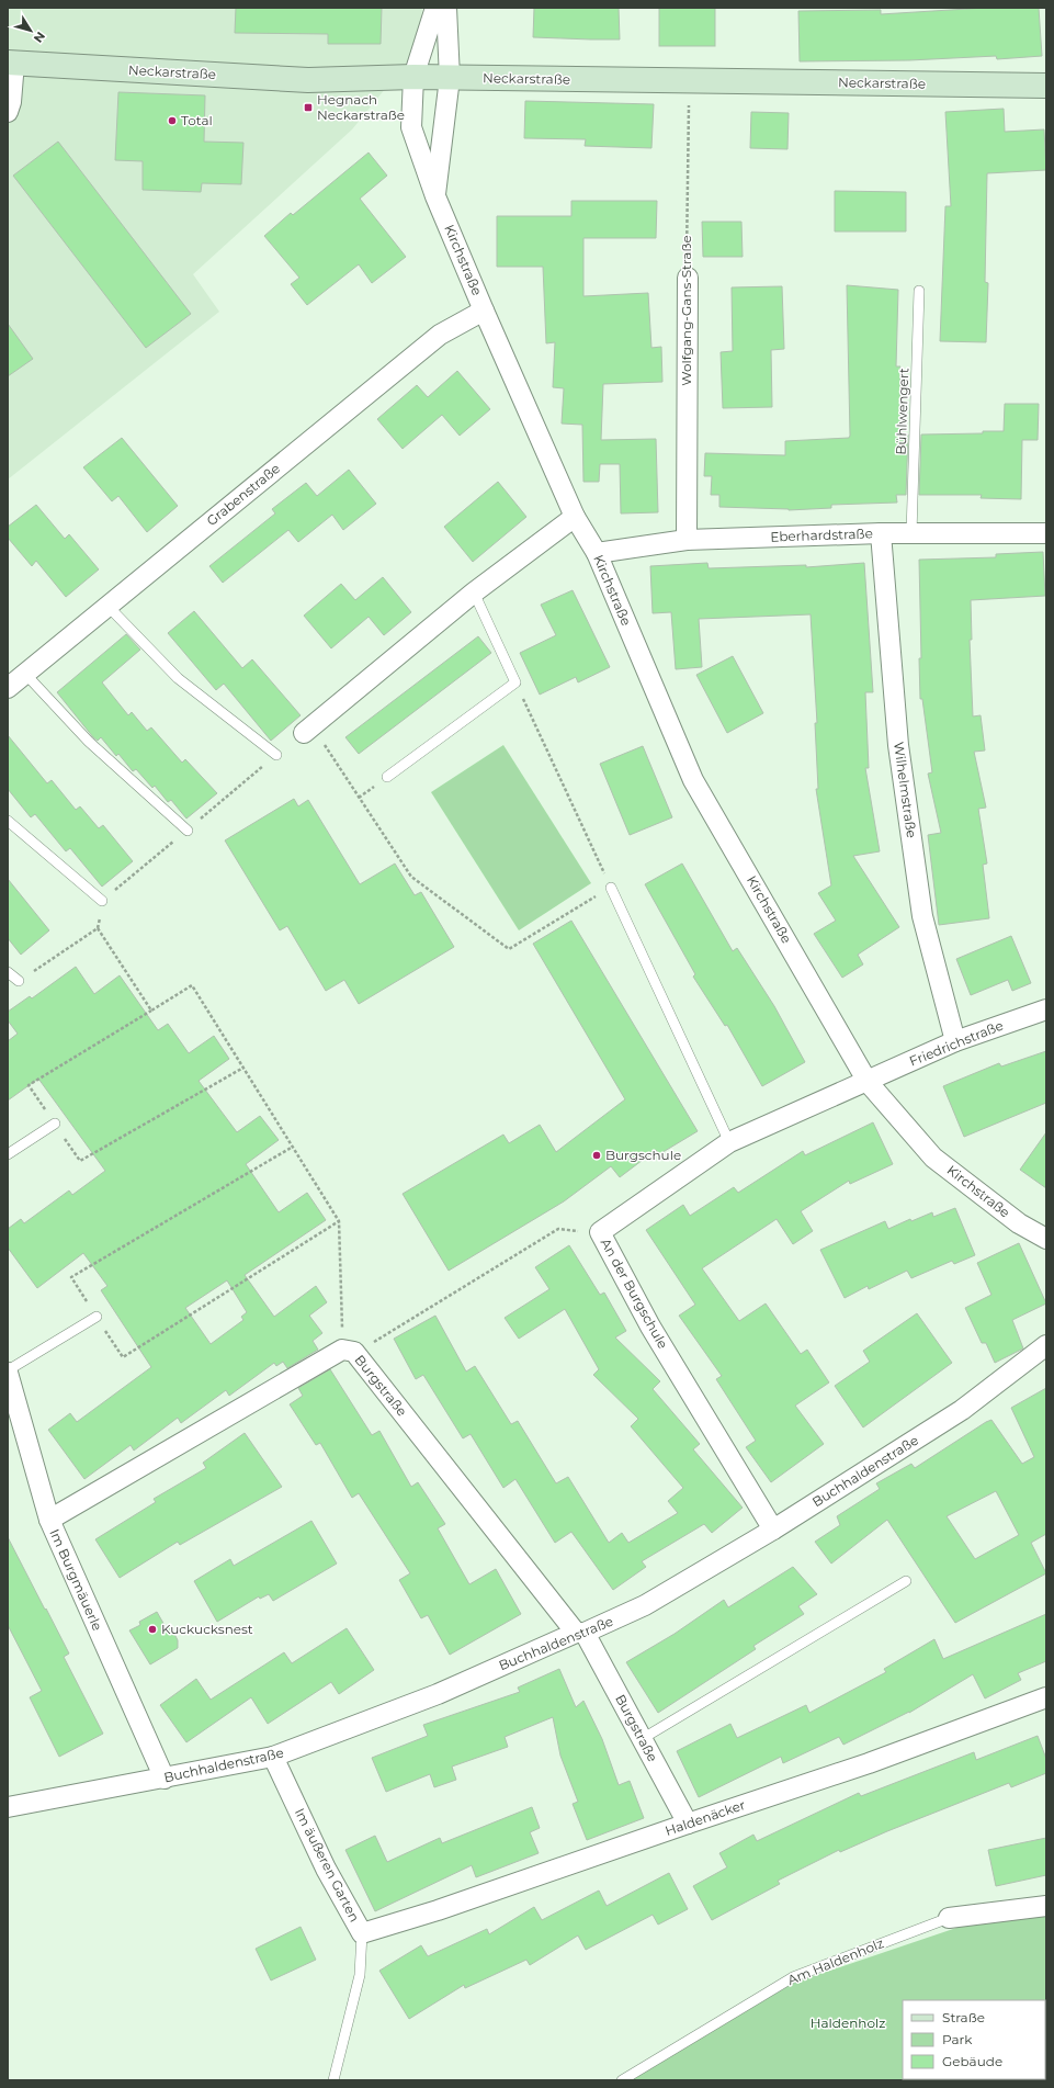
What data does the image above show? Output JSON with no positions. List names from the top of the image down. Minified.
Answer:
{"streets":{"main road":["Neckarstraße"],"street":["Kirchstraße","Wolfgang-Gans-Straße","Grabenstraße","Eberhardstraße","Wilhelmstraße","Friedrichstraße","An der Burgschule","Burgstraße","Buchhaldenstraße","Im Burgmäuerle","Haldenäcker","Im äußeren Garten","Am Haldenholz"],"lane":["Bühlwengert"]},"crossings":[["Neckarstraße","Kirchstraße"],["Neckarstraße","Wolfgang-Gans-Straße"],["Kirchstraße","Grabenstraße"],["Kirchstraße","Eberhardstraße"],["Kirchstraße","Friedrichstraße"],["Kirchstraße","An der Burgschule"],["Wolfgang-Gans-Straße","Eberhardstraße"],["Bühlwengert","Eberhardstraße"],["Eberhardstraße","Wilhelmstraße"],["Wilhelmstraße","Friedrichstraße"],["Friedrichstraße","An der Burgschule"],["An der Burgschule","Buchhaldenstraße"],["Burgstraße","Buchhaldenstraße"],["Burgstraße","Im Burgmäuerle"],["Burgstraße","Haldenäcker"],["Buchhaldenstraße","Im Burgmäuerle"],["Buchhaldenstraße","Im äußeren Garten"],["Haldenäcker","Im äußeren Garten"]],"parks":["Haldenholz"],"places":{"transit":["Hegnach Neckarstraße"],"other":["Total","Burgschule","Kuckucksnest"]},"legend":["Straße","Park","Gebäude"],"north":"bottom right"}
